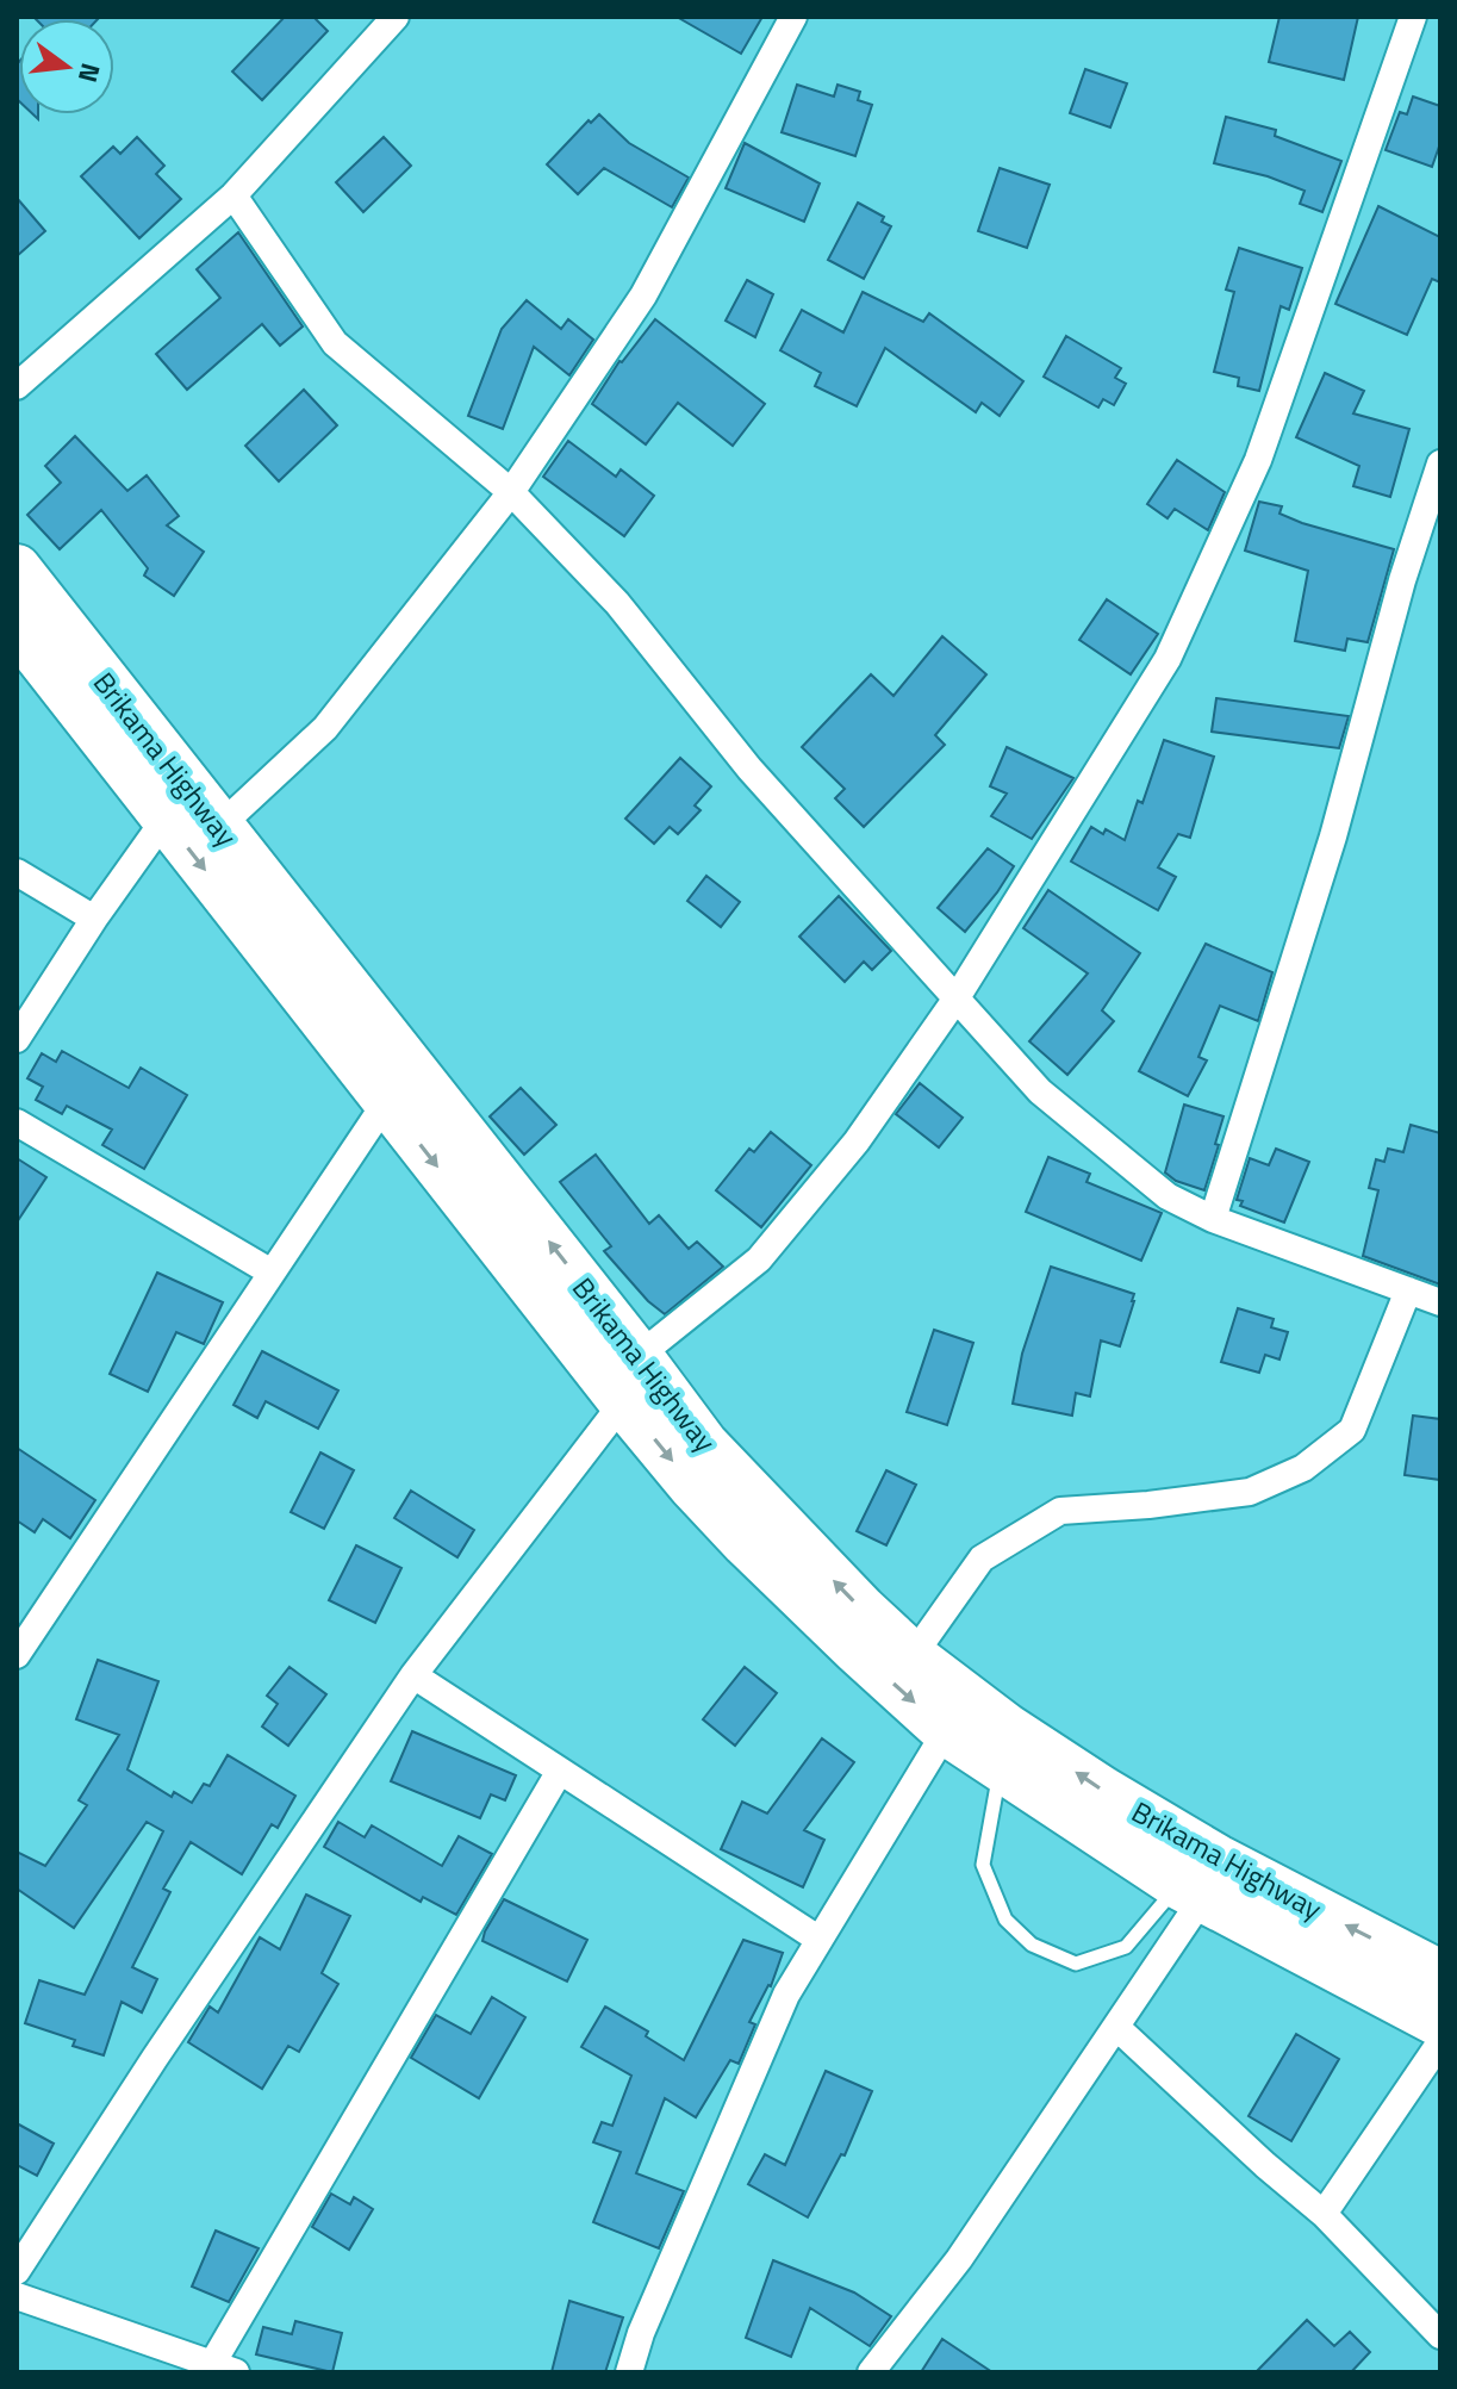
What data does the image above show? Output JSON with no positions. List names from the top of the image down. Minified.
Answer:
{"streets":{"highway":["Brikama Highway"]},"north":"right"}
